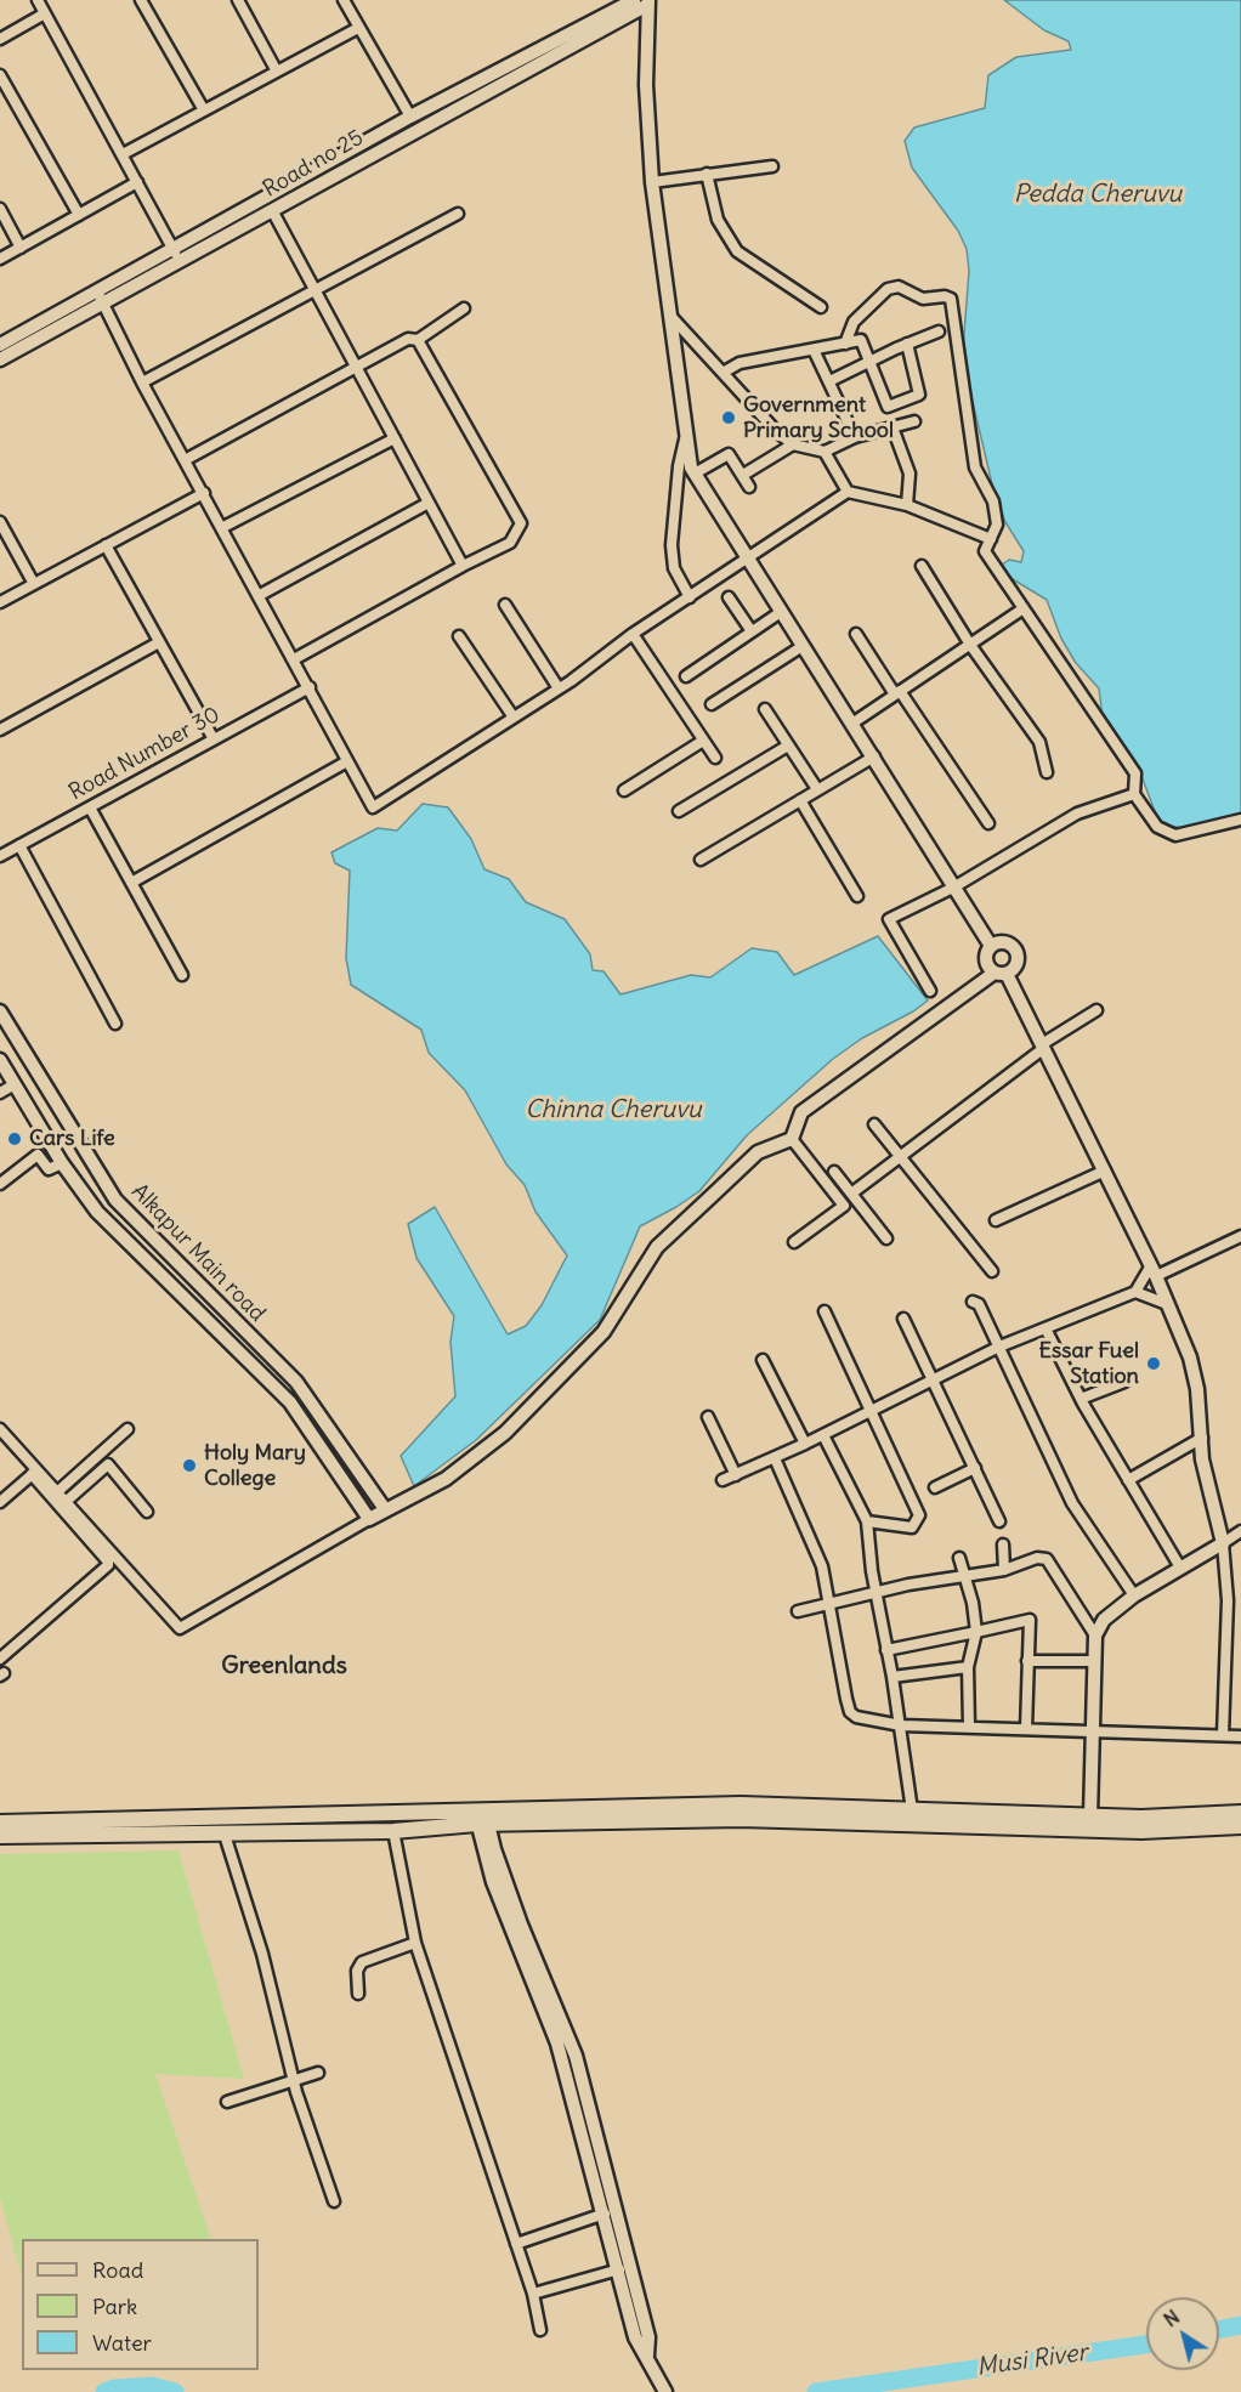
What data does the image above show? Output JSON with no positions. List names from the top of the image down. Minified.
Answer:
{"streets":{"street":["Road no 25","Road Number 30","Alkapur Main road"]},"districts":["Greenlands"],"water":["Pedda Cheruvu","Chinna Cheruvu","Musi River"],"places":["Government Primary School","Cars Life","Essar Fuel Station","Holy Mary College"],"legend":["Road","Park","Water"],"north":"top left"}
